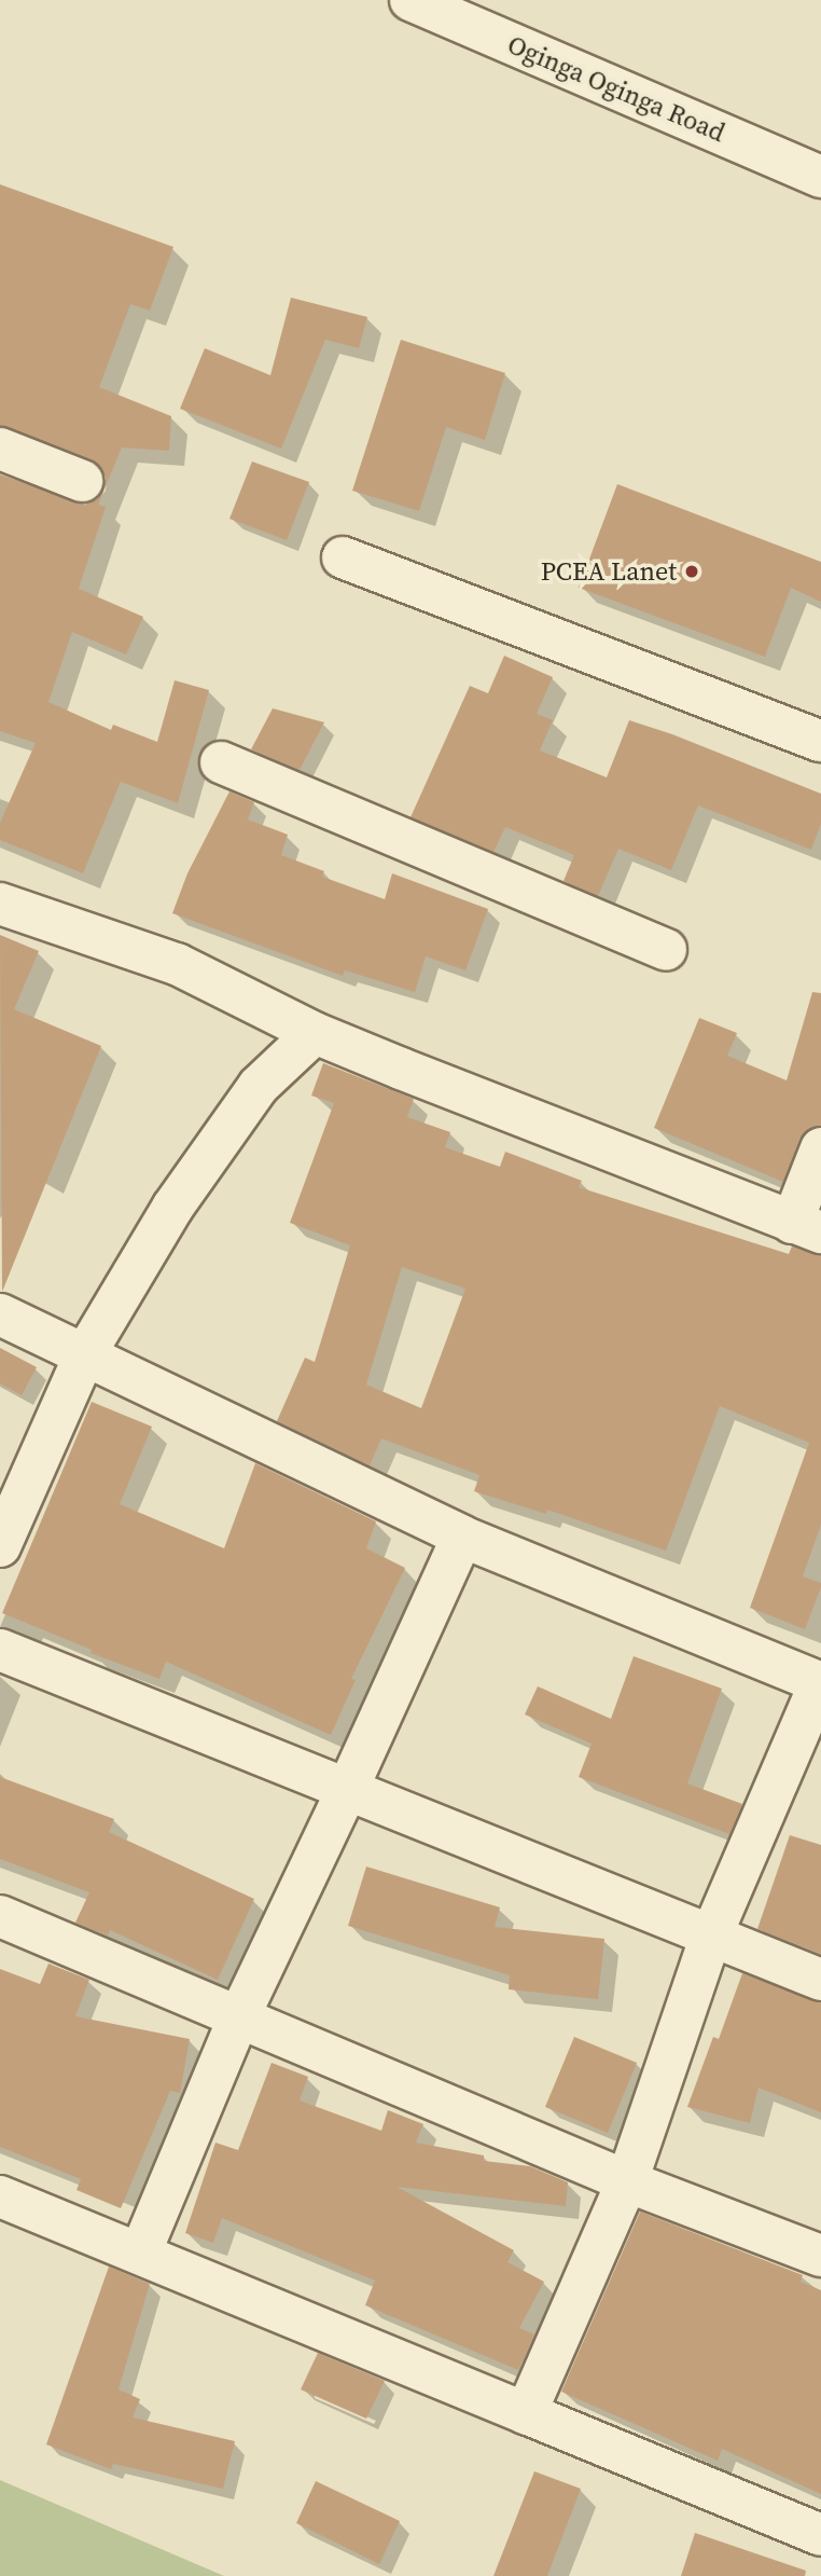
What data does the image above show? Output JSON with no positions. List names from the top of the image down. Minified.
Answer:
{"streets":{"street":["Oginga Oginga Road"]},"places":["PCEA Lanet"]}
